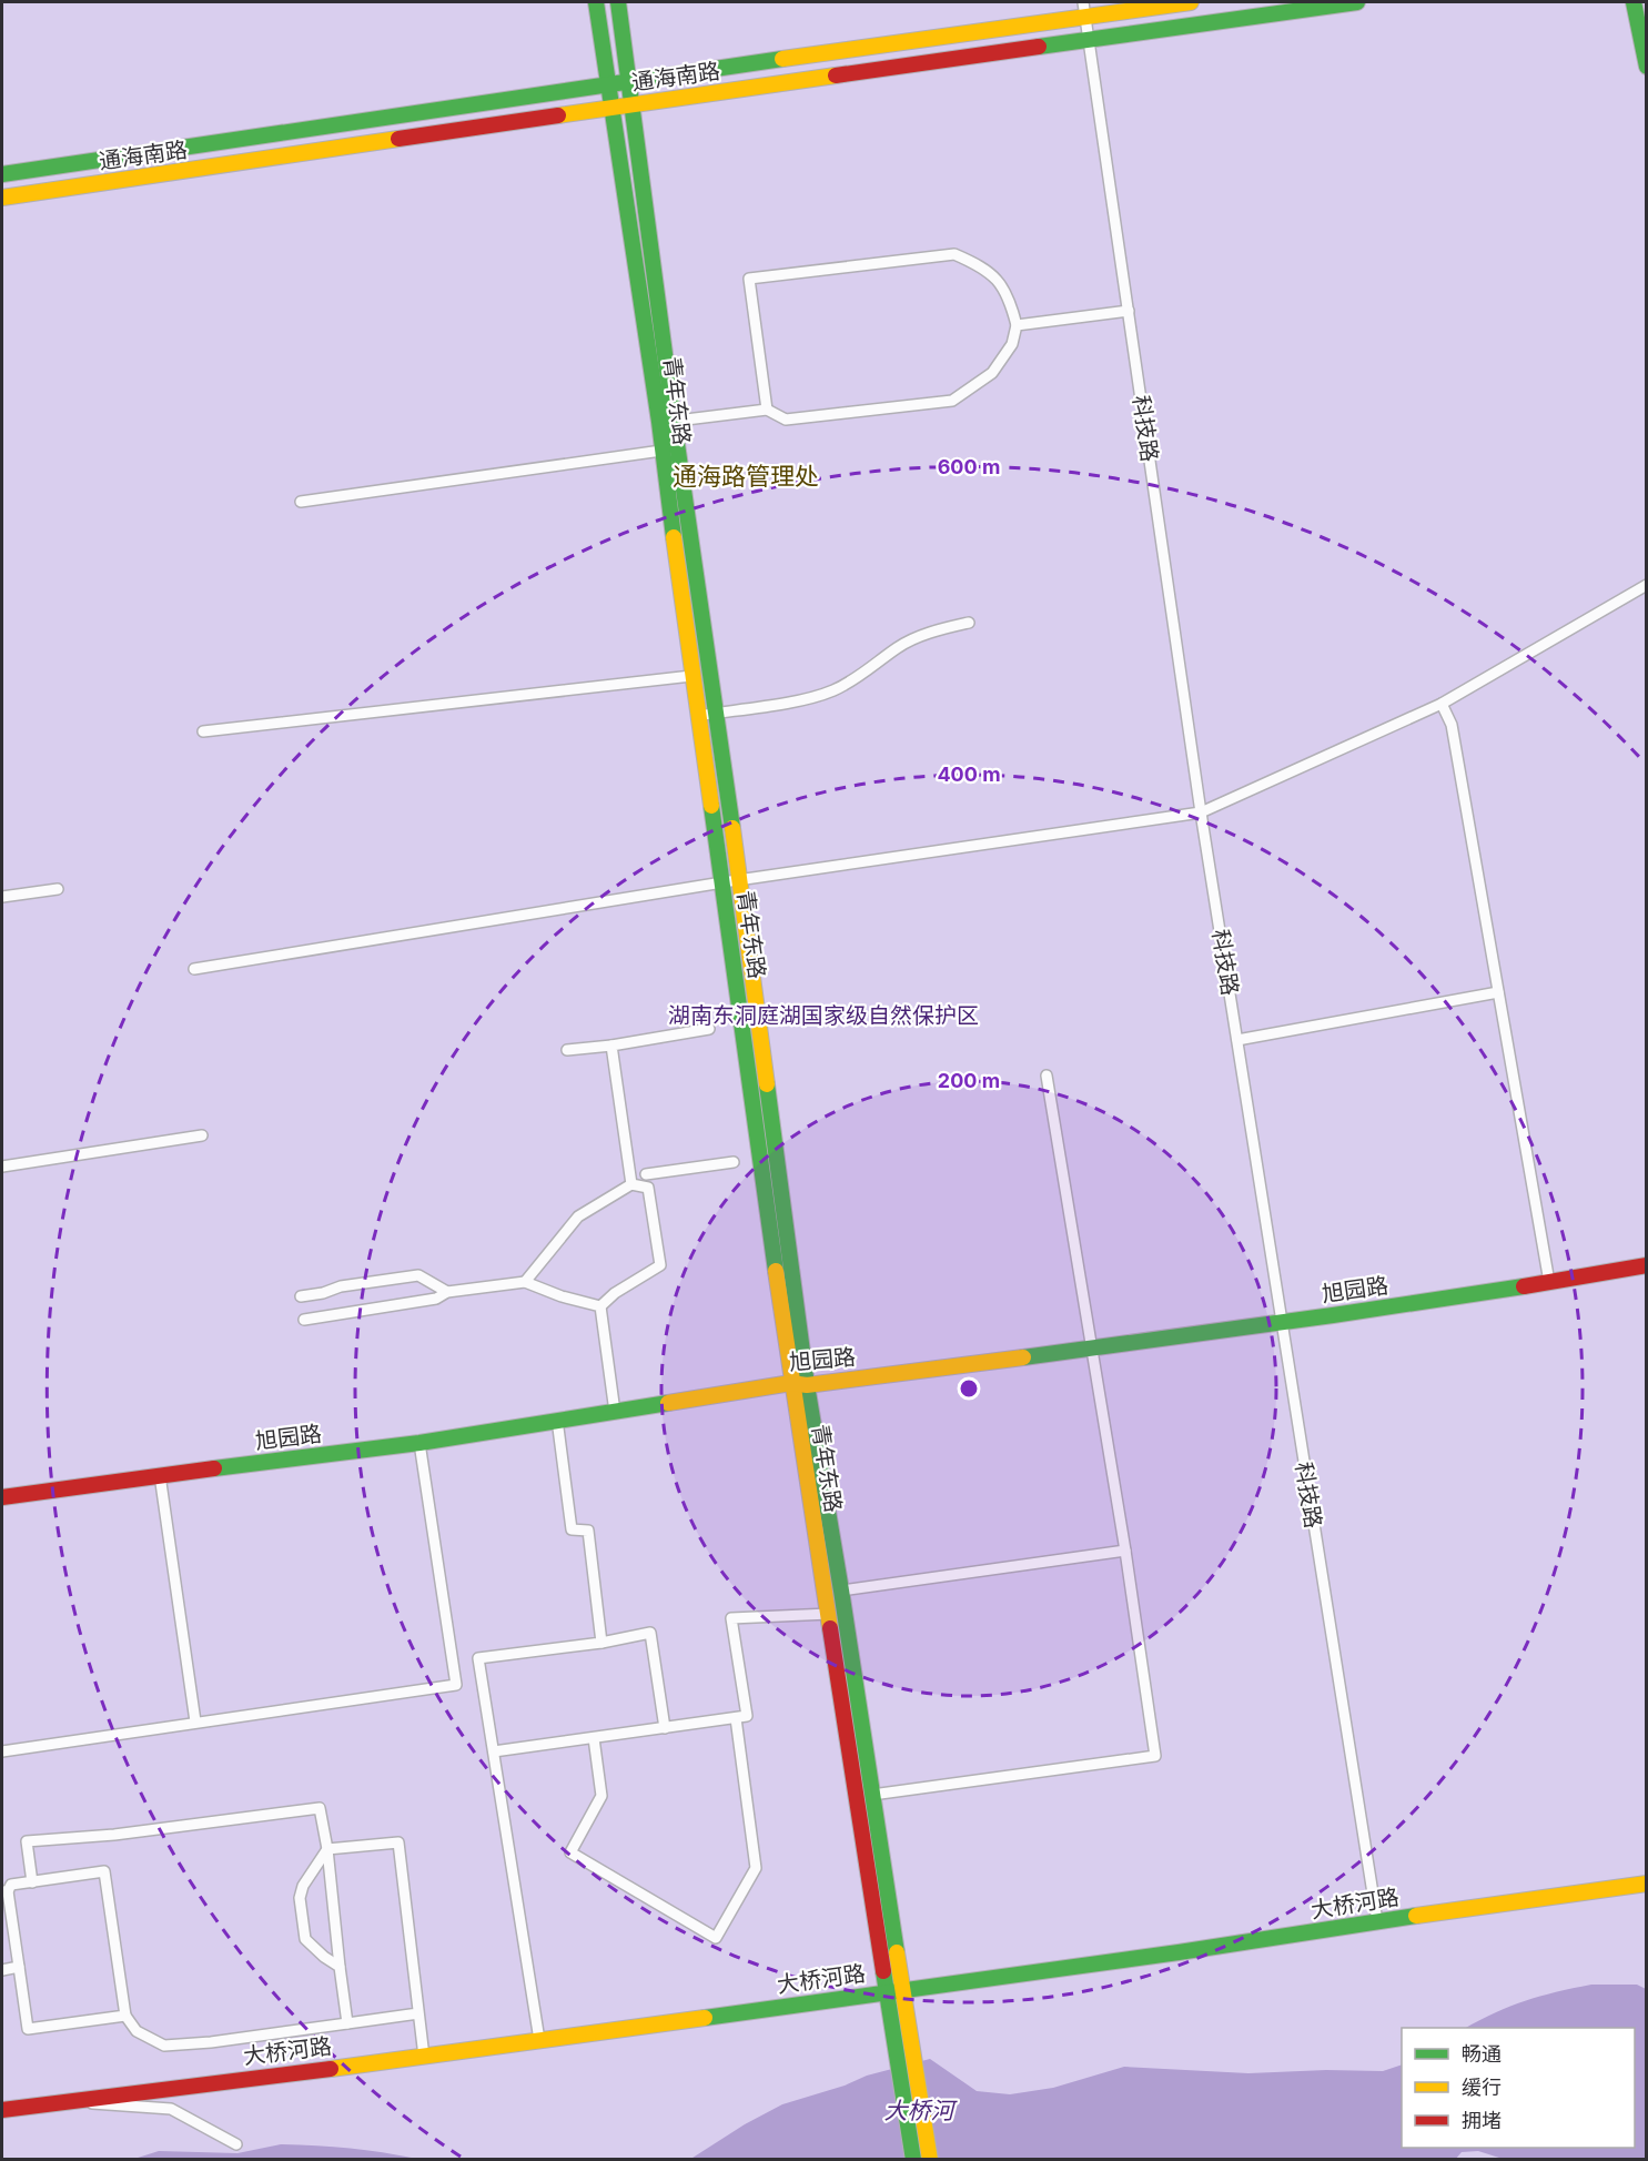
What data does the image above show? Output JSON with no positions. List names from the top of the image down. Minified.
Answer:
{"streets":{"street":["通海南路","青年东路","科技路","旭园路","大桥河路"]},"crossings":[["通海南路","青年东路"],["通海南路","科技路"],["青年东路","旭园路"],["青年东路","大桥河路"],["科技路","旭园路"],["科技路","大桥河路"]],"districts":["通海路管理处"],"water":["大桥河"],"parks":["湖南东洞庭湖国家级自然保护区"],"legend":["畅通","缓行","拥堵"],"rings":["600 m","400 m","200 m"]}
